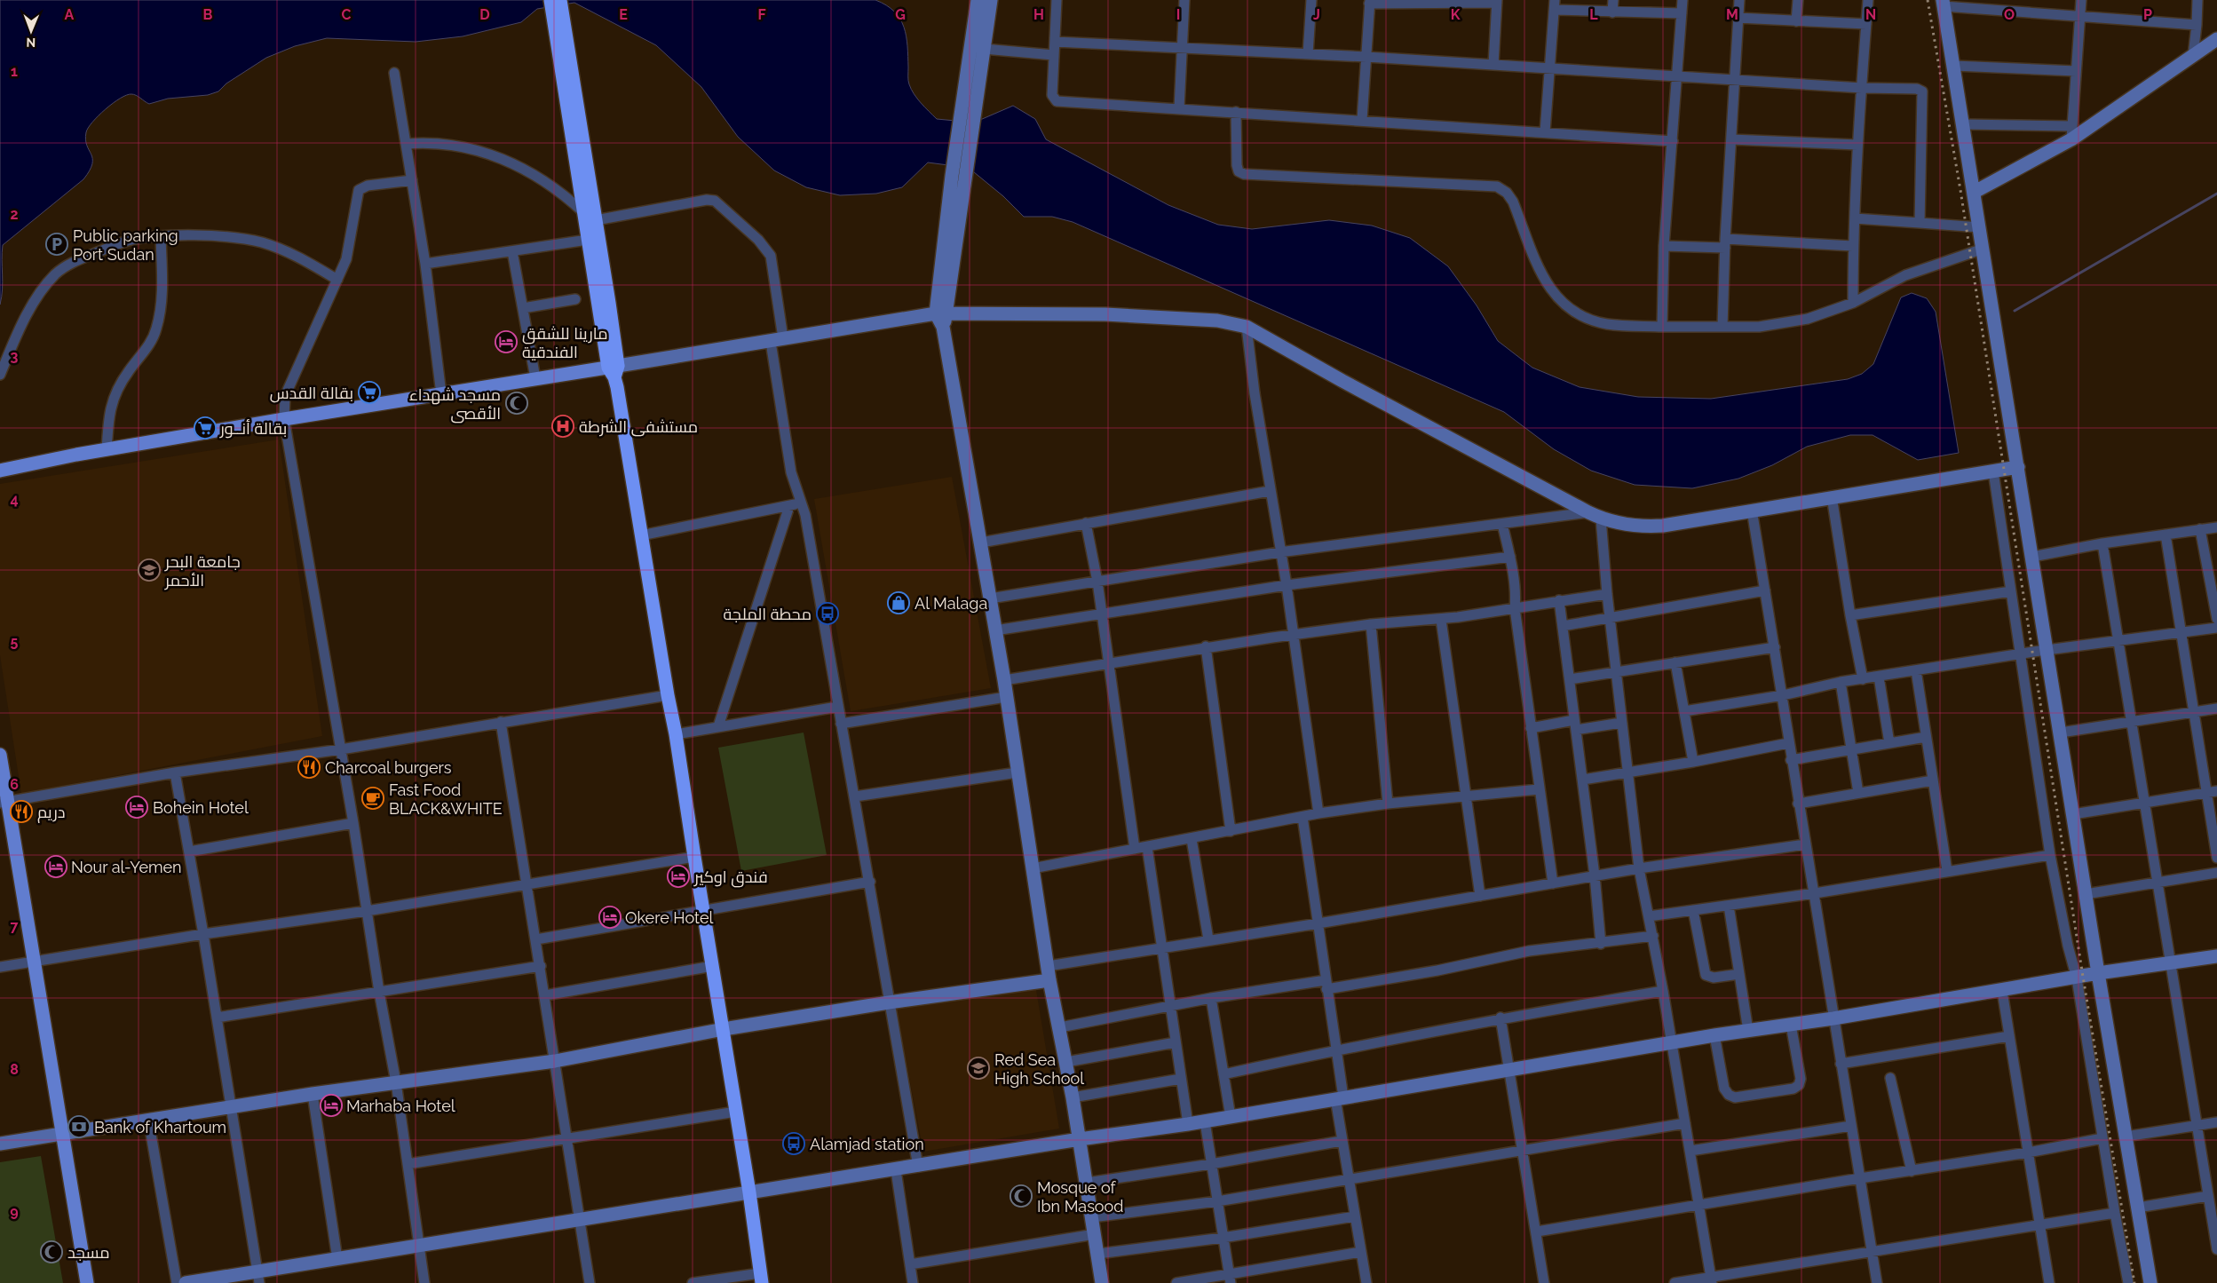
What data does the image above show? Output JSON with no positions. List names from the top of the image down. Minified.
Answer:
{"places":{"parking":["Public parking Port Sudan"],"hotel":["مارينا للشقق الفندقية","Bohein Hotel","Nour al-Yemen","فندق اوكير","Okere Hotel","Marhaba Hotel"],"supermarket":["بقالة القدس","بقالة أنــور"],"mosque":["مسجد شهداء الأقصى","Mosque of Ibn Masood","مسجد"],"hospital":["مستشفى الشرطة"],"school or university":["جامعة البحر الأحمر","Red Sea High School"],"shop":["Al Malaga"],"bus stop":["محطة الملجة","Alamjad station"],"restaurant":["Charcoal burgers","دريم"],"cafe":["Fast Food BLACK&WHITE"],"bank":["Bank of Khartoum"]},"north":"bottom","grid":{"columns":["A","B","C","D","E","F","G","H","I","J","K","L","M","N","O","P"],"rows":["1","2","3","4","5","6","7","8","9"]}}
